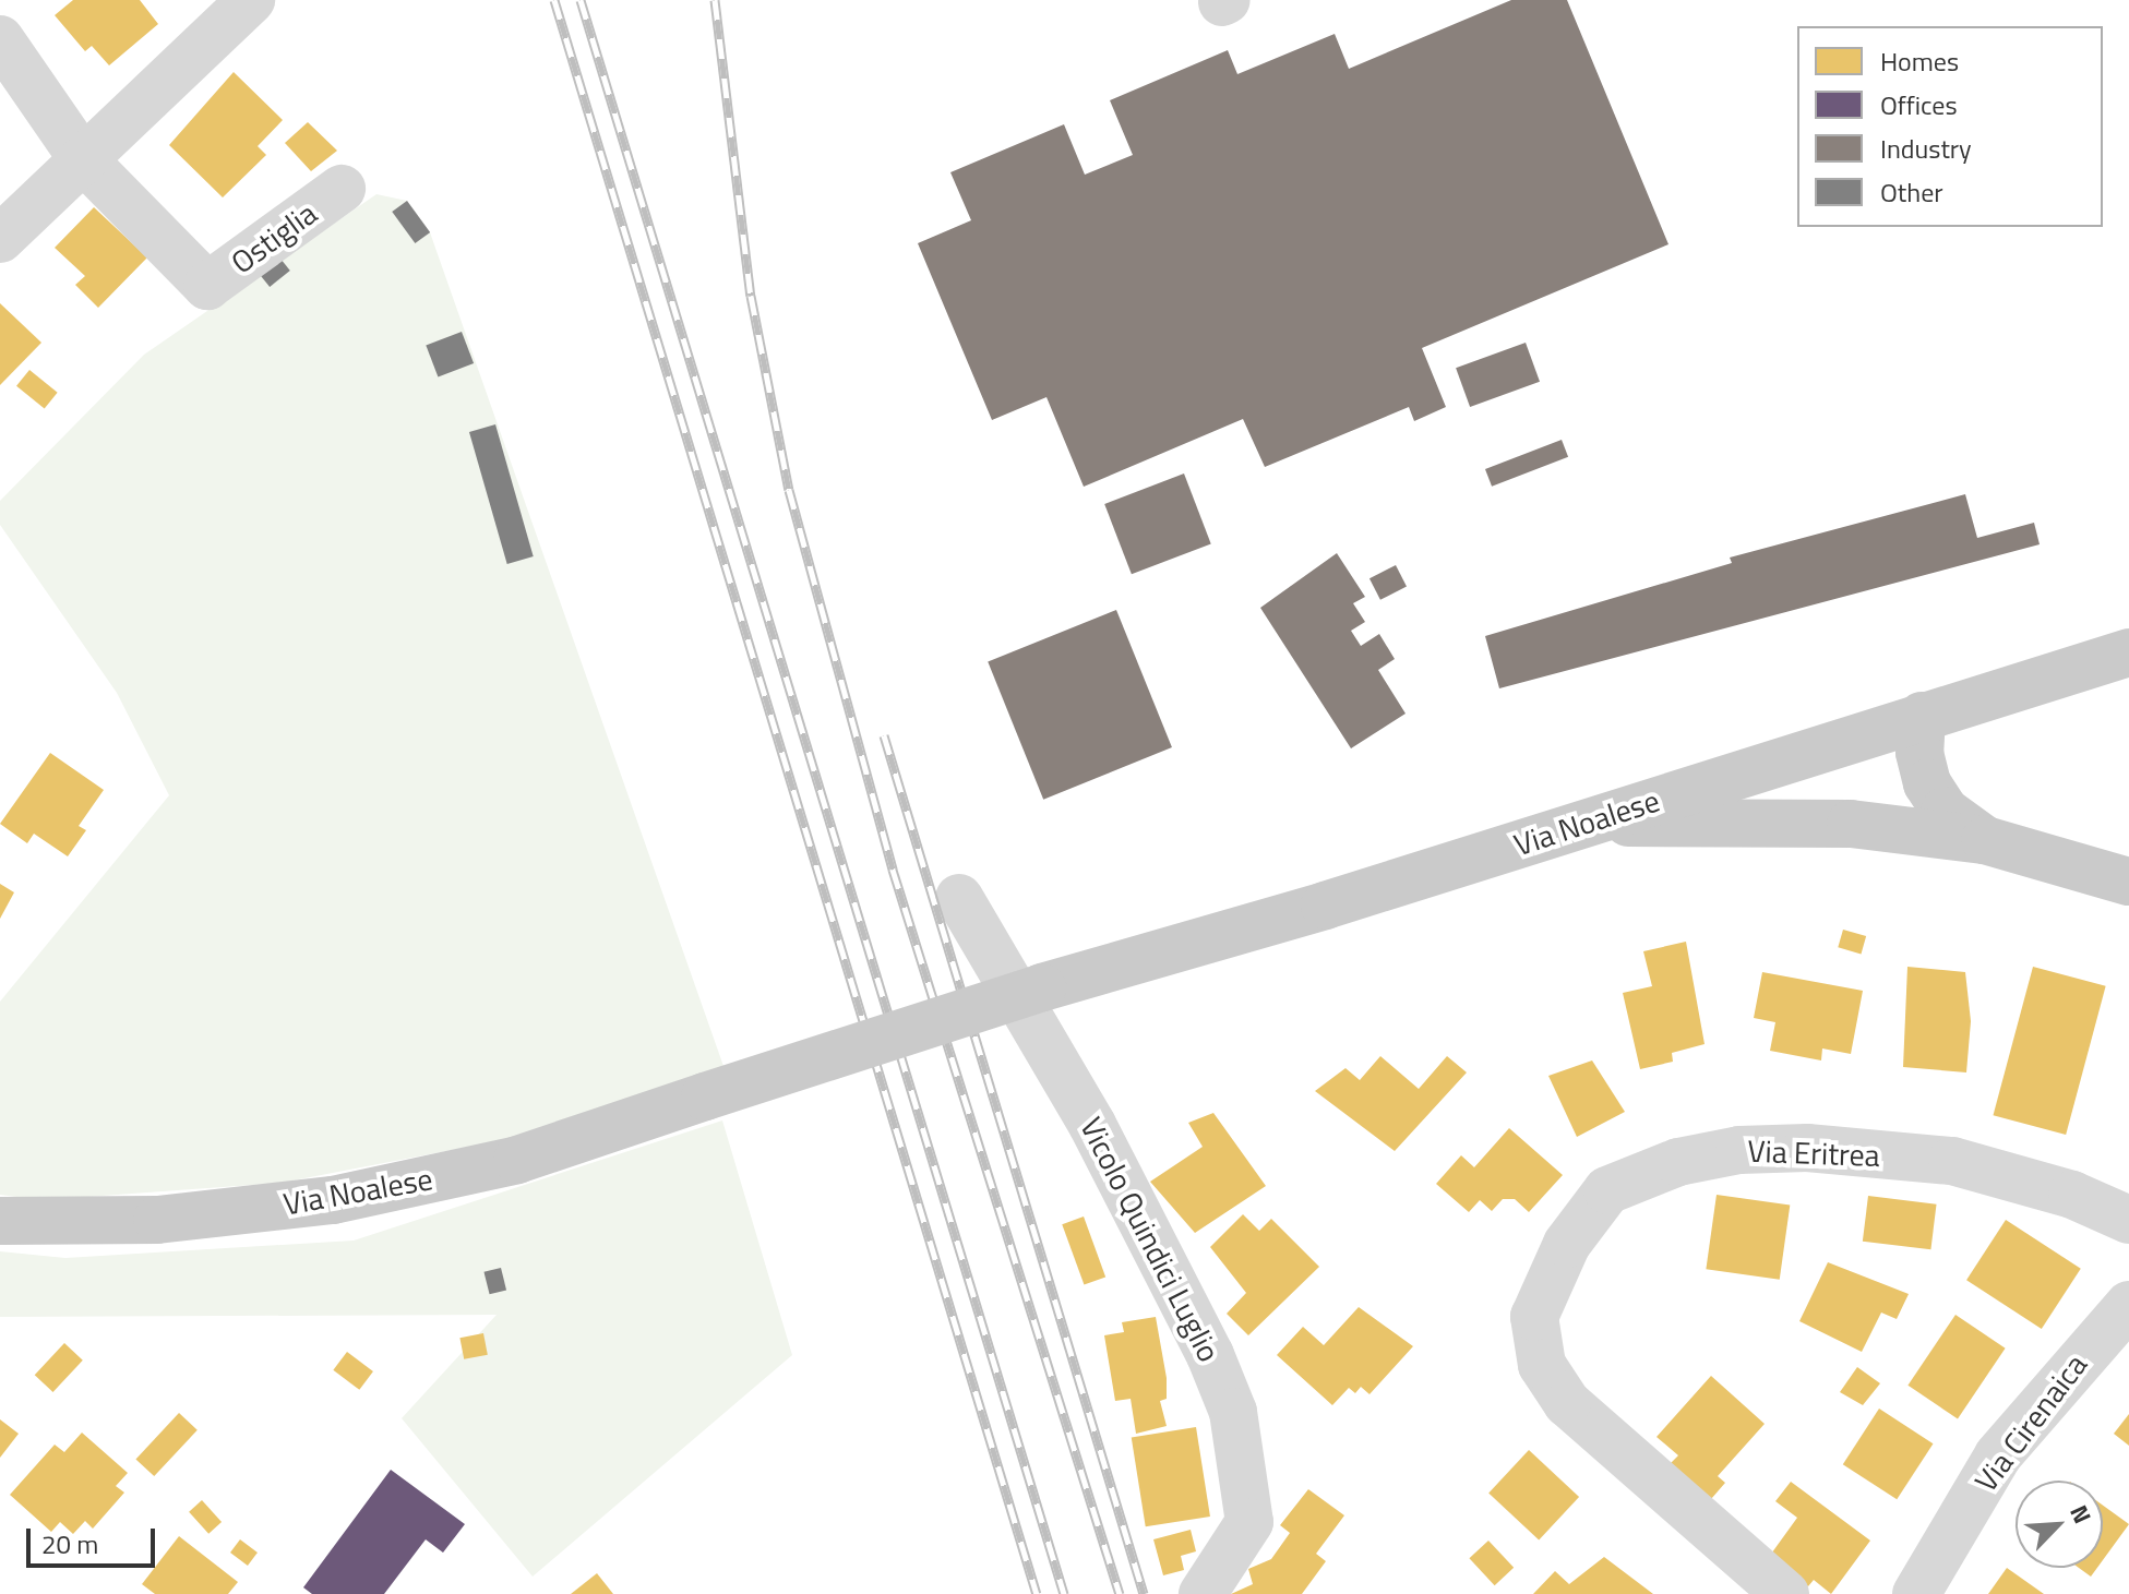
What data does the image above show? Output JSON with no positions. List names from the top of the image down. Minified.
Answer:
{"streets":{"main road":["Via Noalese"],"street":["Ostiglia","Via Eritrea","Vicolo Quindici Luglio","Via Cirenaica"]},"legend":["Homes","Offices","Industry","Other"],"scale_bar":"20 m","north":"top right"}
